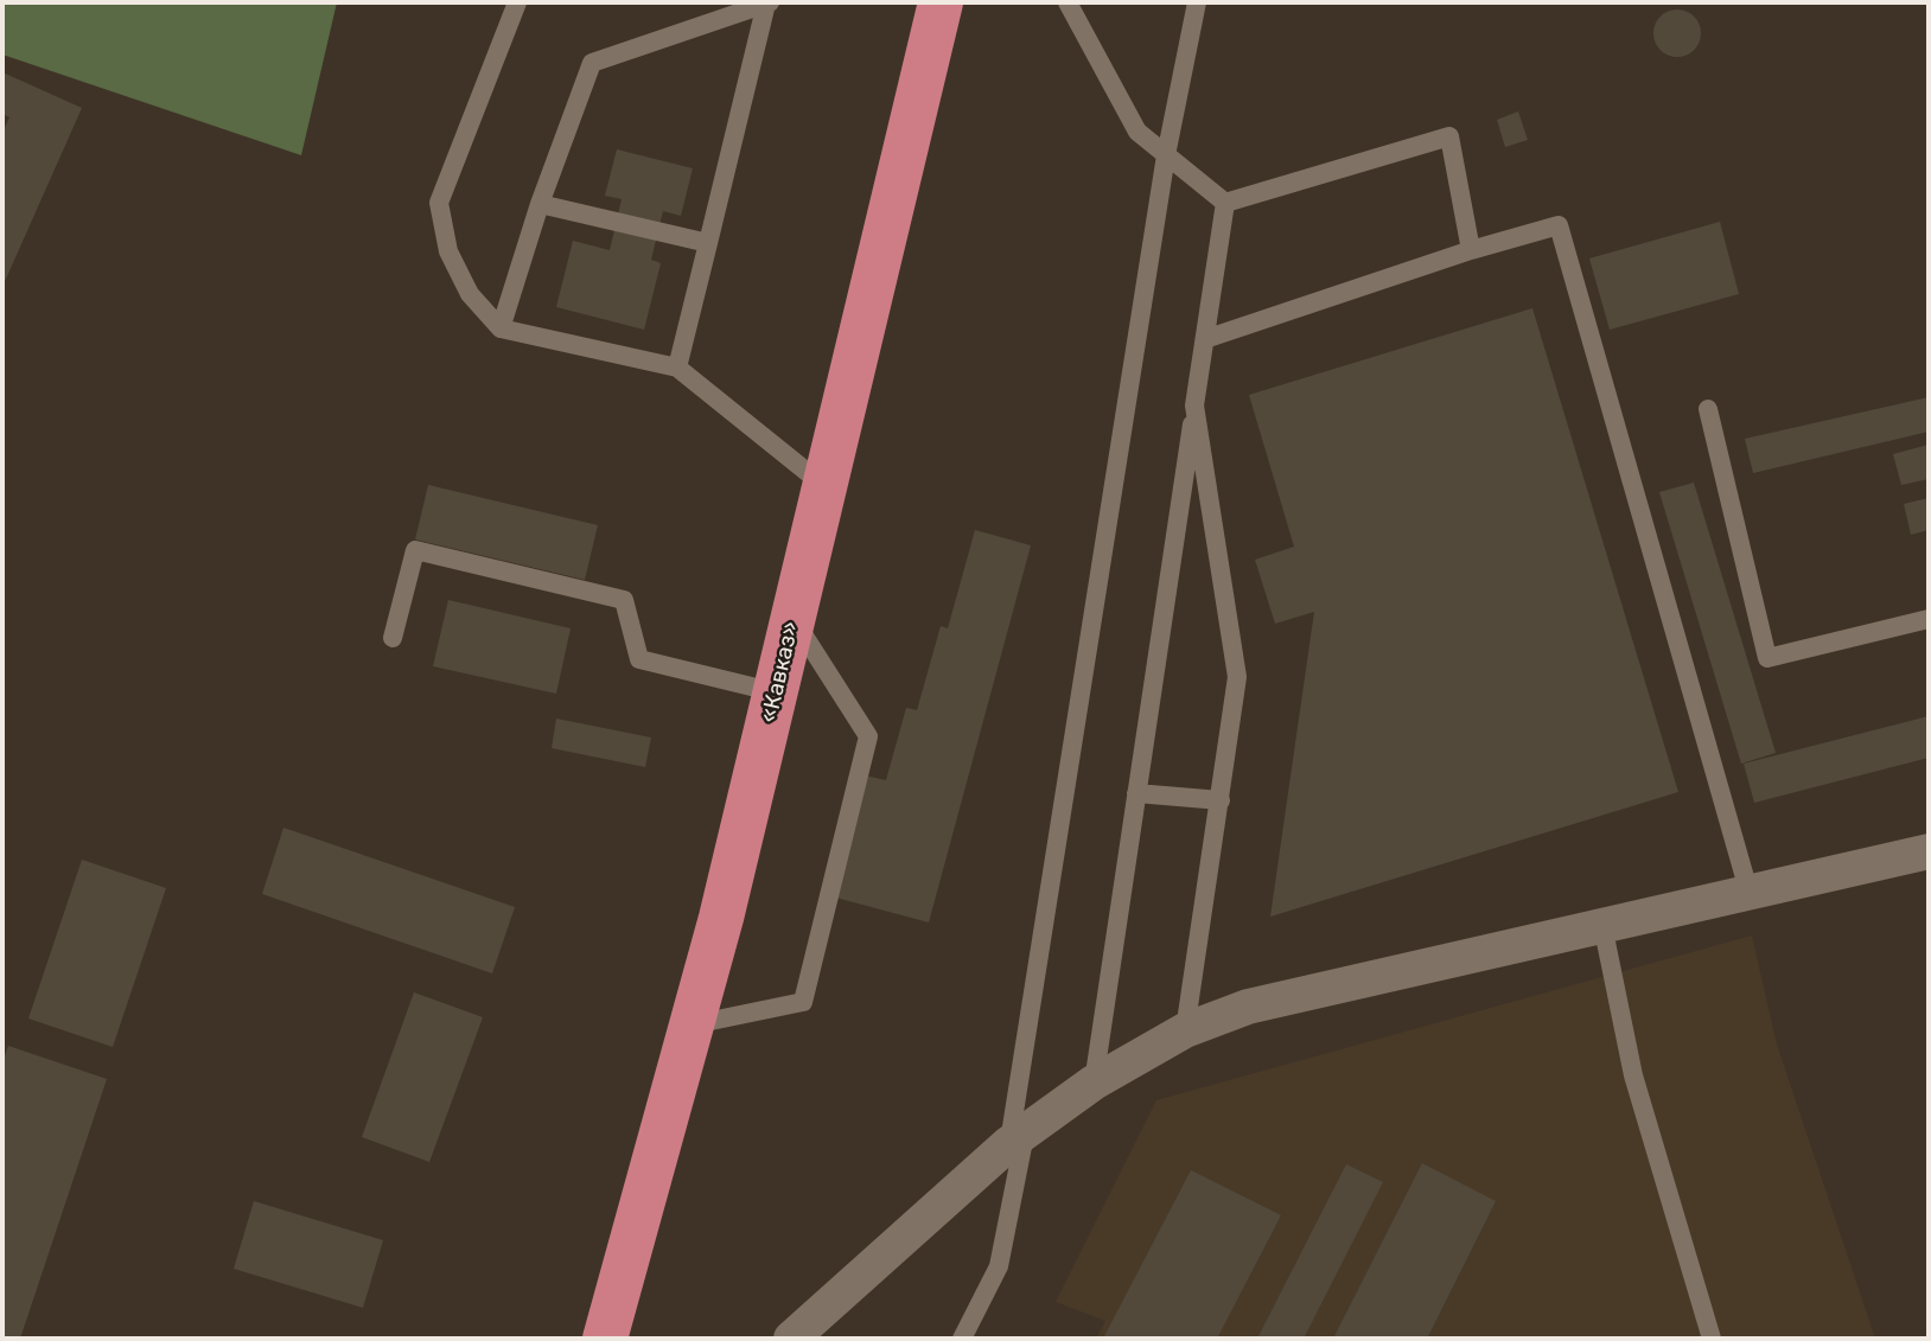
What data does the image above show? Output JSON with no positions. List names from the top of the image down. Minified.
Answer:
{"streets":{"highway":["«Кавказ»"]}}
